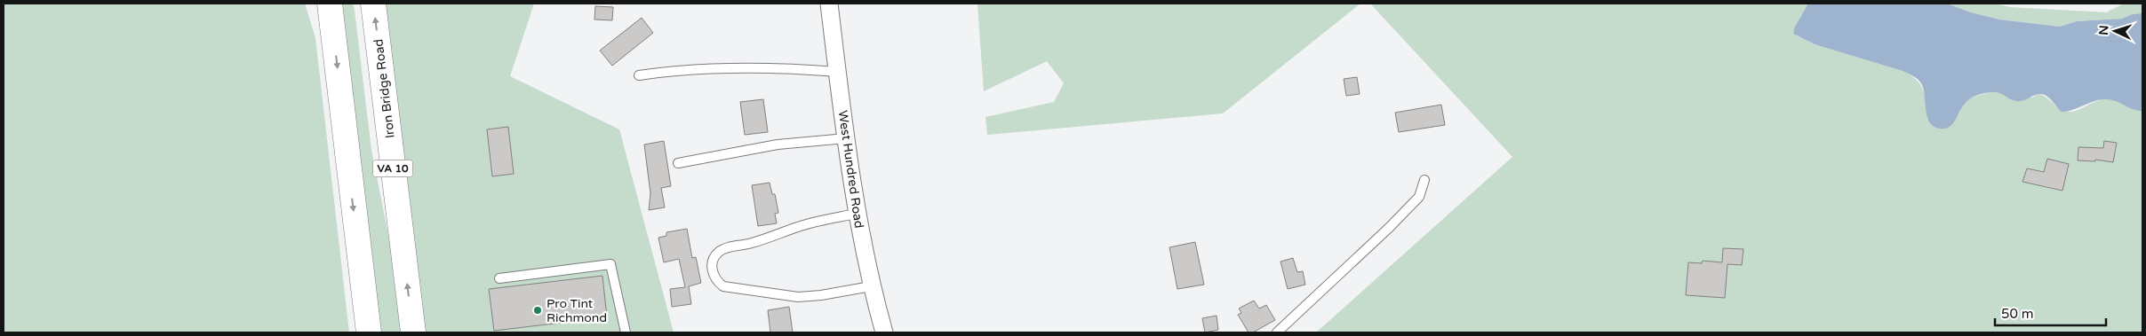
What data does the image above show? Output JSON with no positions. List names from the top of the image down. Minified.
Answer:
{"streets":{"main road":["Iron Bridge Road","VA 10"],"street":["West Hundred Road"]},"places":["Pro Tint Richmond"],"scale_bar":"50 m","north":"left"}
